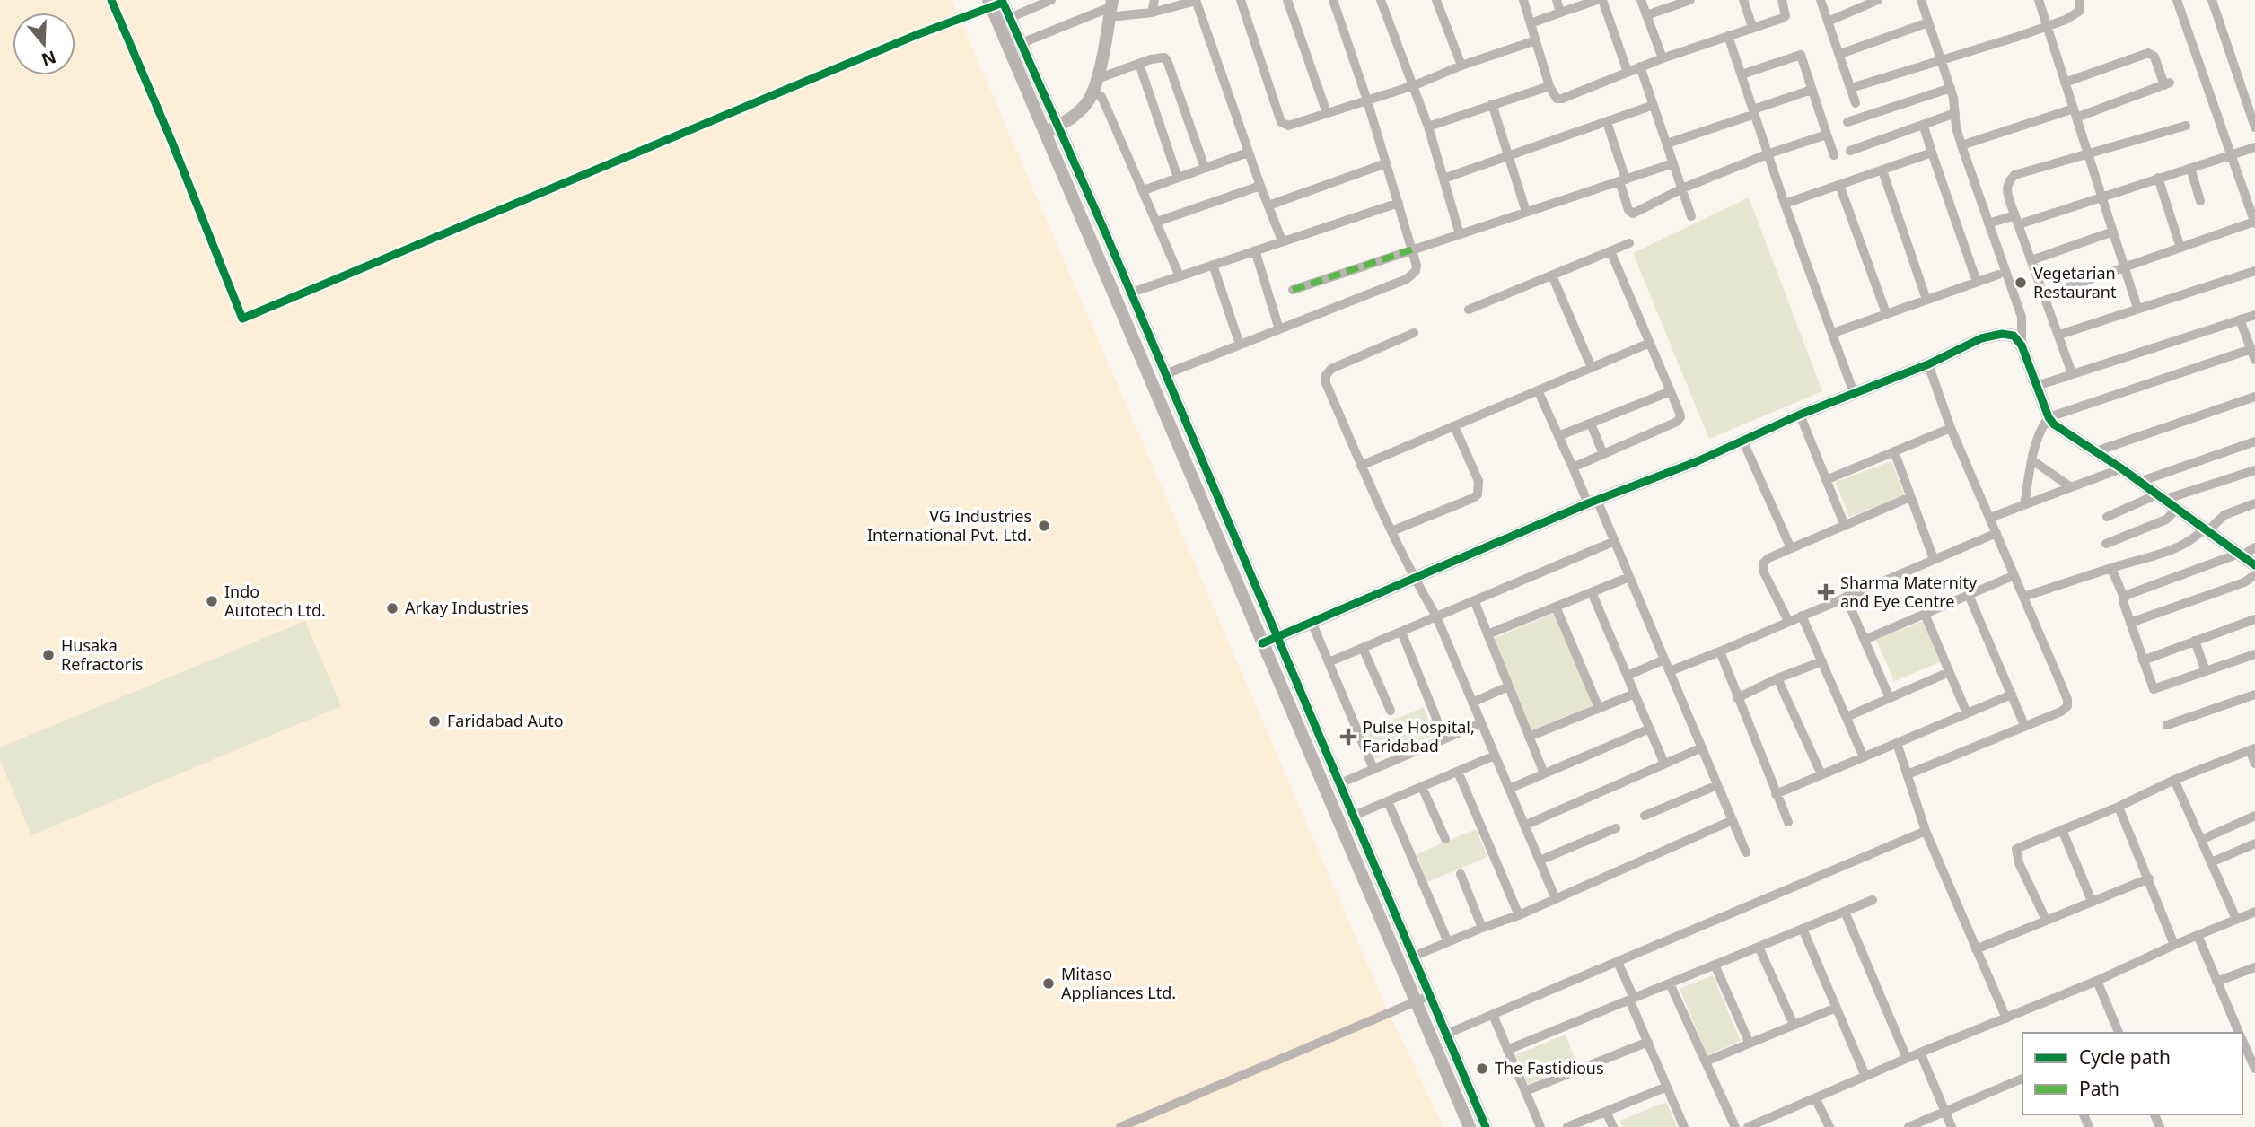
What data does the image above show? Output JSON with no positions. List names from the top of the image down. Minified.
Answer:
{"places":{"other":["Vegetarian Restaurant","VG Industries International Pvt. Ltd.","Indo Autotech Ltd.","Arkay Industries","Husaka Refractoris","Faridabad Auto","Mitaso Appliances Ltd.","The Fastidious"],"health":["Sharma Maternity and Eye Centre","Pulse Hospital, Faridabad"]},"legend":["Cycle path","Path"],"north":"bottom"}
